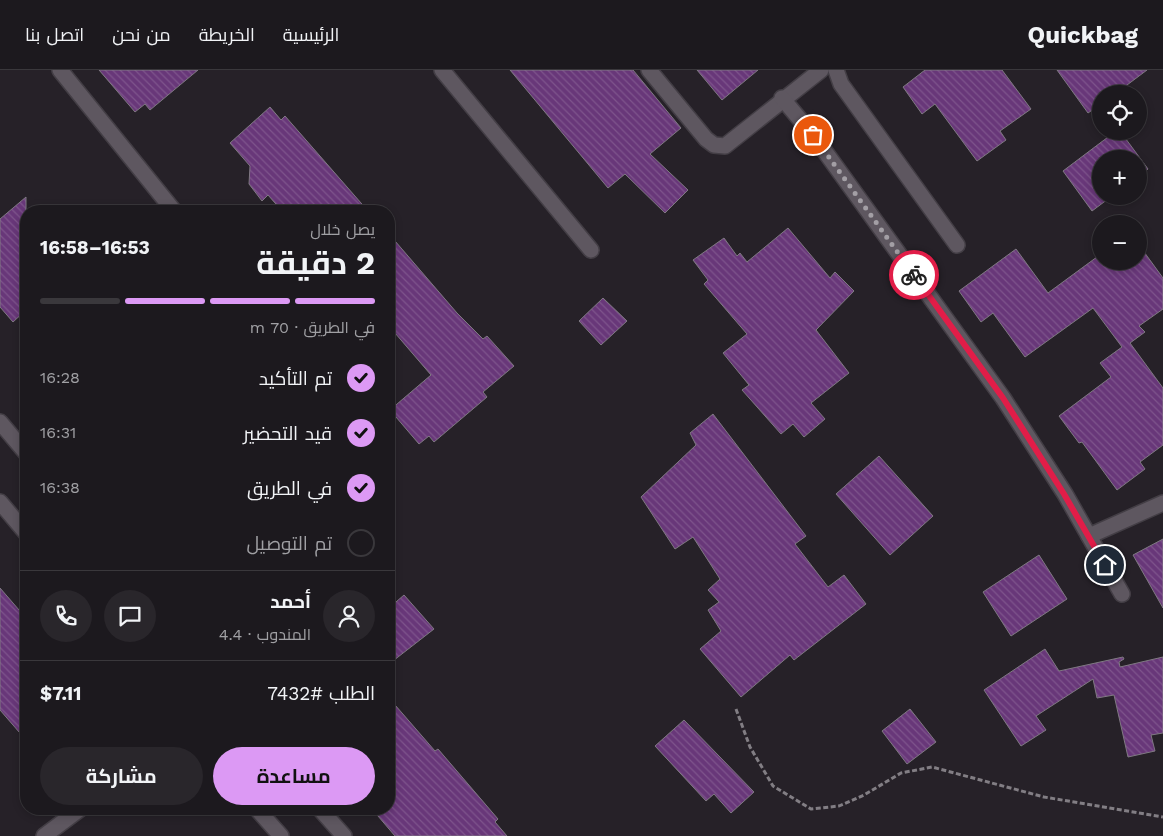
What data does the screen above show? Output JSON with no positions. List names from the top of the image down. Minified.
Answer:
{"page":{"header":"Quickbag","nav":["الرئيسية","الخريطة","من نحن","اتصل بنا"],"map_buttons":["+","−"],"heading":["2 دقيقة","يصل خلال","16:53–16:58"],"panel":["أحمد","المندوب · 4.4","الطلب #7432","$7.11"],"bar":"في الطريق · 70 m","list":[["تم التأكيد","16:28"],["قيد التحضير","16:31"],["في الطريق","16:38"],"تم التوصيل"],"buttons":["مساعدة","مشاركة"]}}
